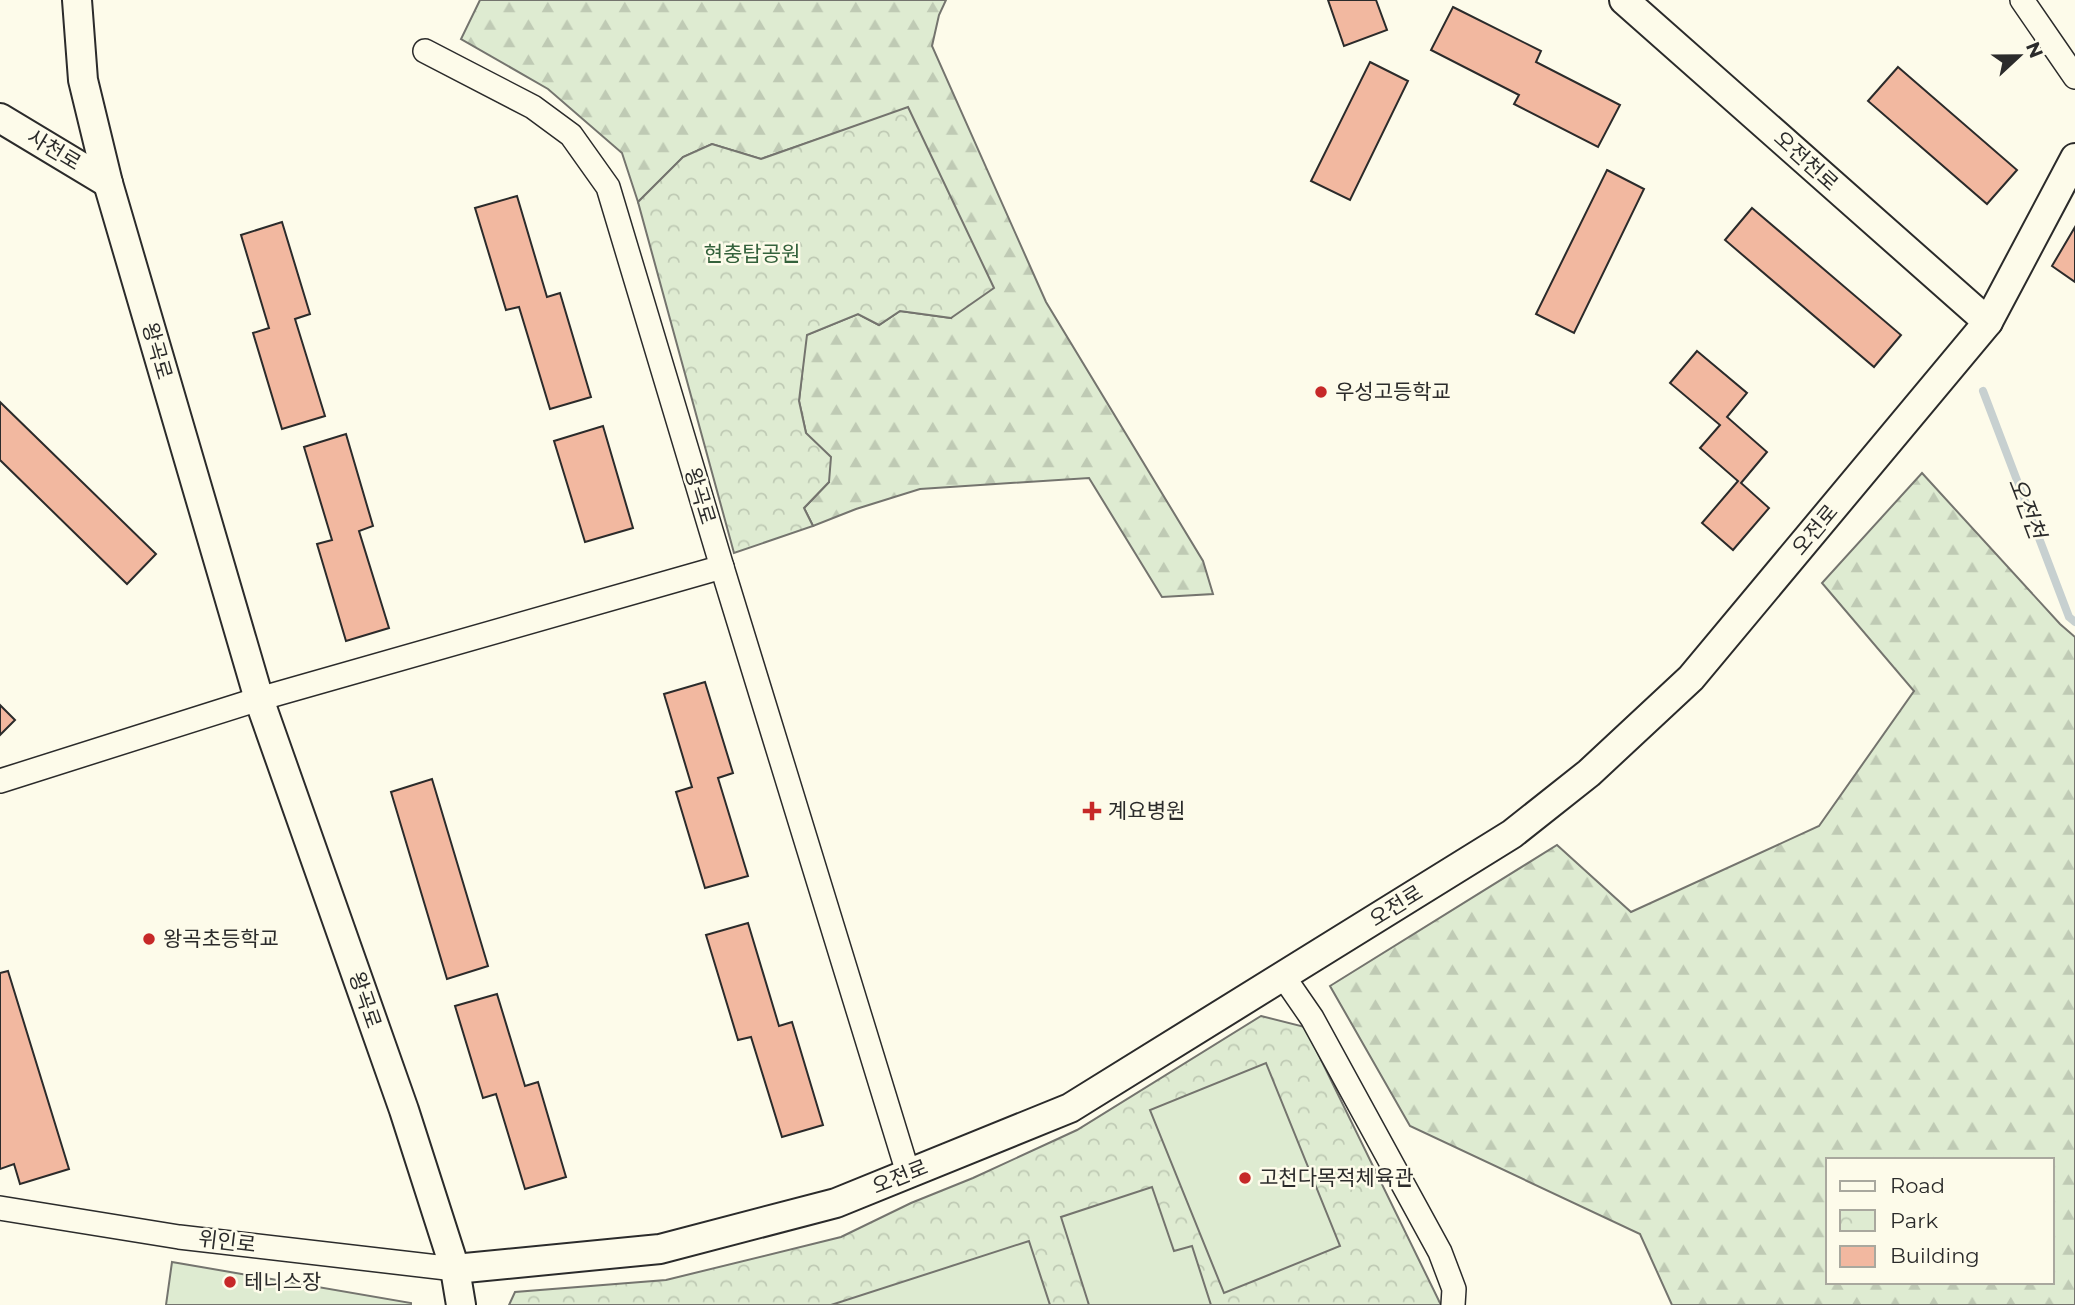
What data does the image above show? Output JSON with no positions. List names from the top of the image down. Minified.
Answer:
{"streets":{"street":["사천로","오전천로","왕곡로","오전로","위인로"]},"crossings":[["사천로","왕곡로"],["오전천로","오전로"],["왕곡로","오전로"],["왕곡로","위인로"],["오전로","위인로"]],"water":["오전천"],"parks":["현충탑공원"],"places":{"other":["우성고등학교","왕곡초등학교","고천다목적체육관","테니스장"],"health":["계요병원"]},"legend":["Road","Park","Building"],"north":"right"}
